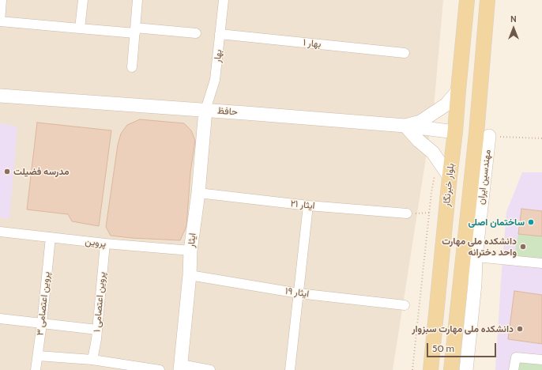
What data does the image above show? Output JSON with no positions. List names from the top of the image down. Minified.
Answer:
{"streets":{"main road":["حافظ","مهندسین ایران","بلوار خبرنگار","ایثار"],"street":["بهار ۱","بهار","ایثار ۲۱","پروین","ایثار ۱۹","پروین اعتصامی ۱","پروین اعتصامی ۳"]},"crossings":[["بهار ۱","بهار"],["بهار","حافظ"],["بهار","ایثار"],["حافظ","بلوار خبرنگار"],["حافظ","ایثار"],["ایثار ۲۱","ایثار"],["ایثار","پروین"],["ایثار","ایثار ۱۹"],["پروین","پروین اعتصامی ۱"],["پروین","پروین اعتصامی ۳"]],"places":["مدرسه فضیلت","ساختمان اصلی","دانشکده ملی مهارت واحد دخترانه","دانشکده ملی مهارت سبزوار"],"scale_bar":"50 m","north":"top"}
